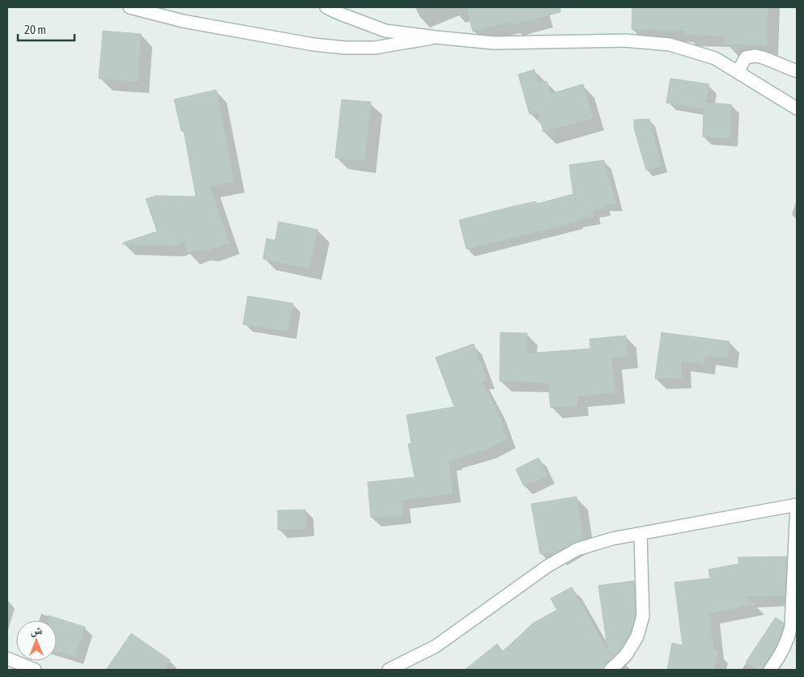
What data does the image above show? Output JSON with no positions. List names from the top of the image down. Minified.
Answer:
{"scale_bar":"20 m","north":"top"}
